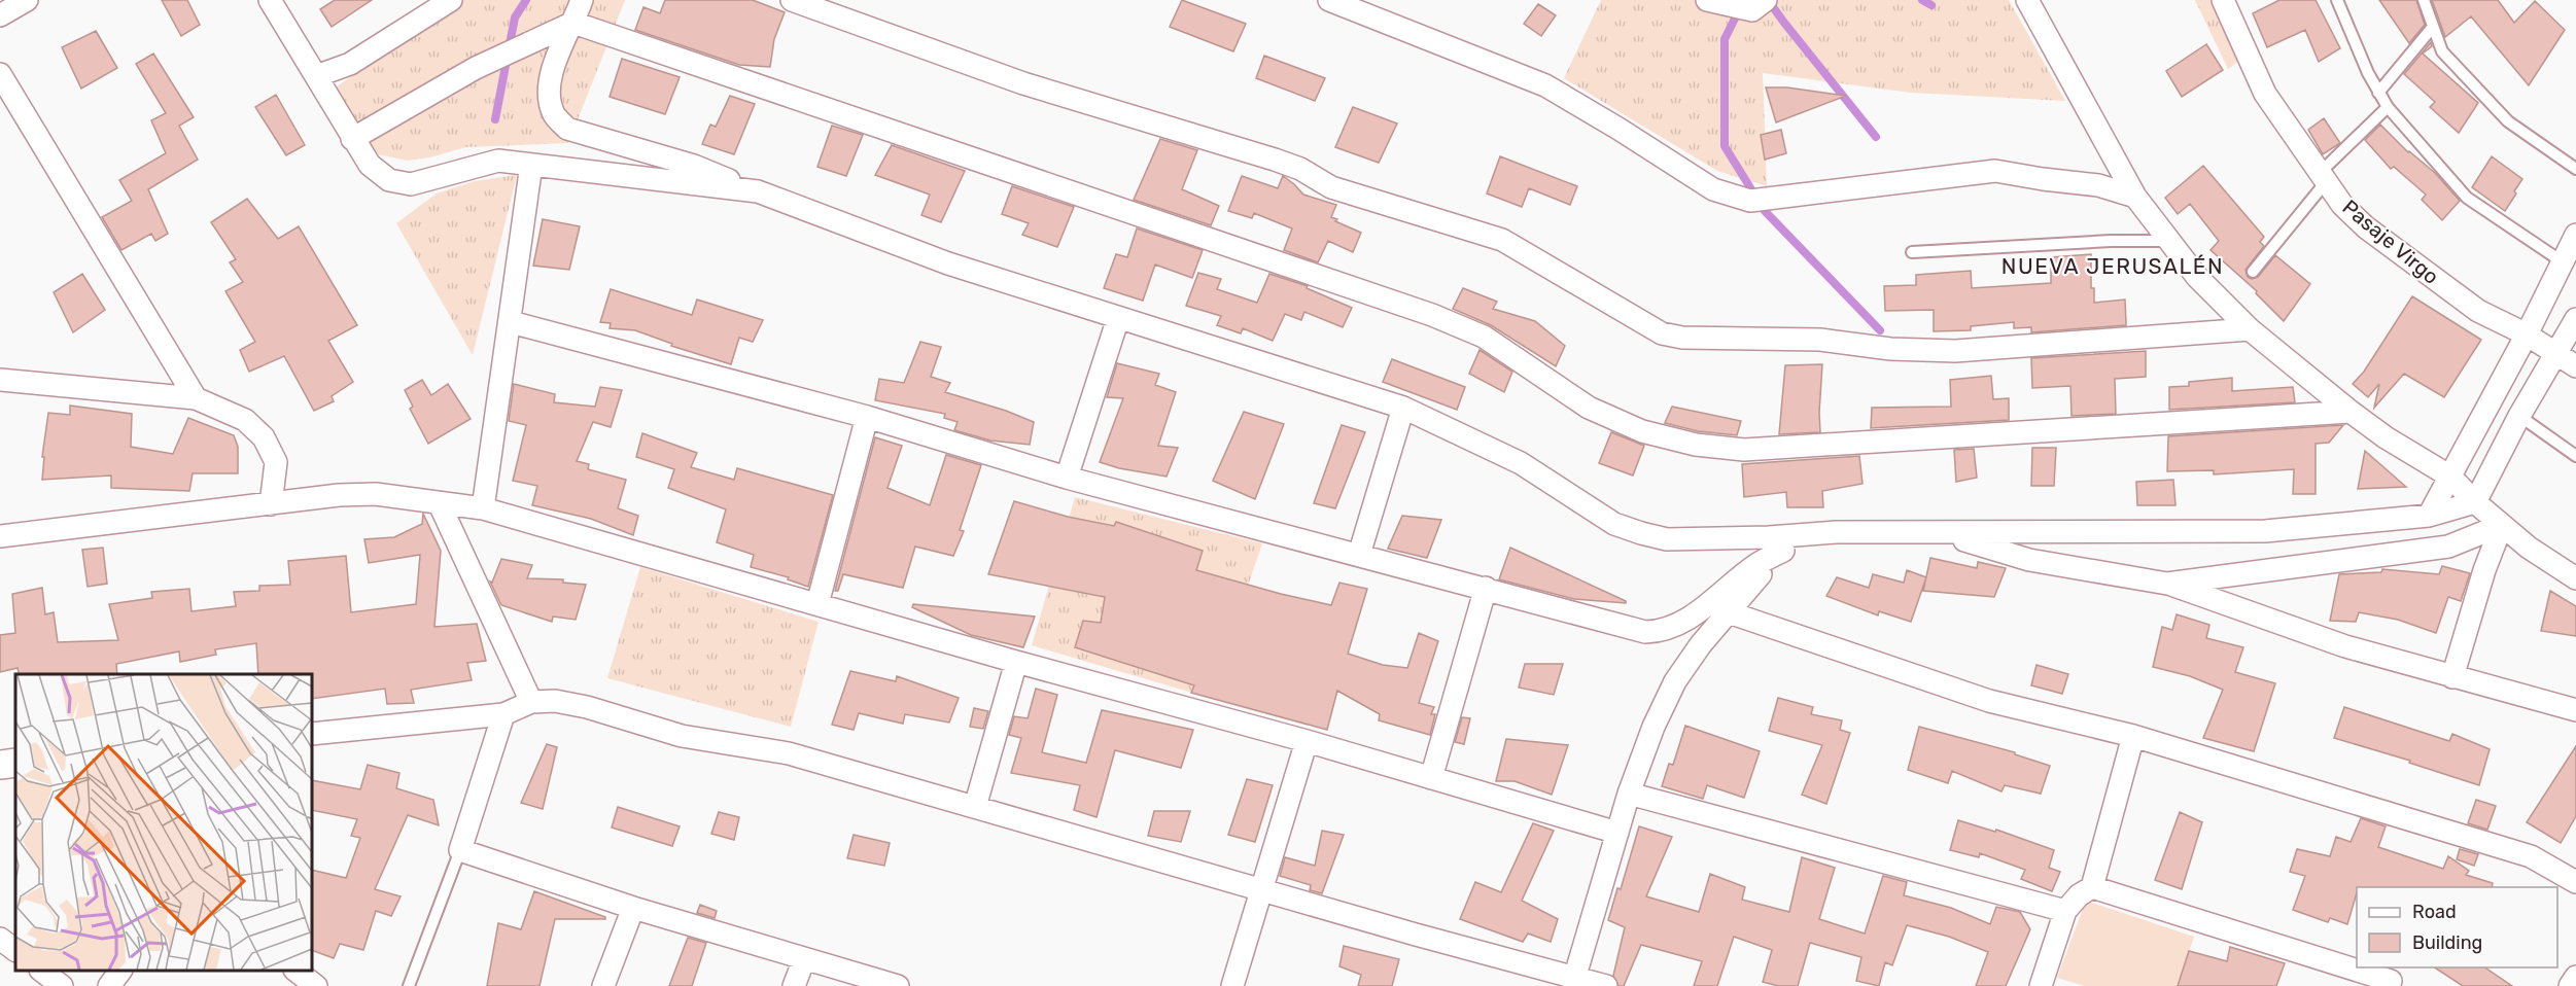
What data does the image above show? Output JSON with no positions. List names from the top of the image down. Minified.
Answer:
{"streets":{"street":["Pasaje Virgo"]},"districts":["NUEVA JERUSALÉN"],"legend":["Road","Building"]}
